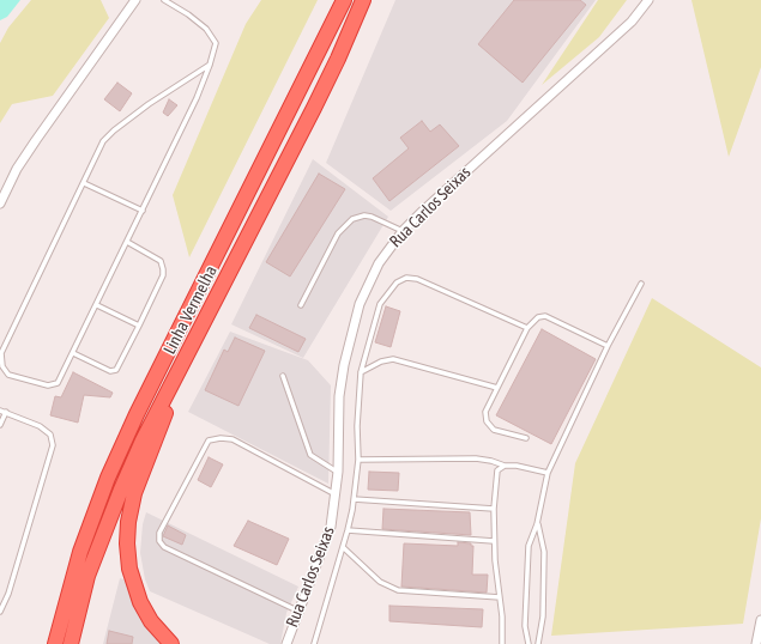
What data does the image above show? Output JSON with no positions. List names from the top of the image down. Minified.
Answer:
{"streets":{"highway":["Linha Vermelha"],"street":["Rua Carlos Seixas"]}}
